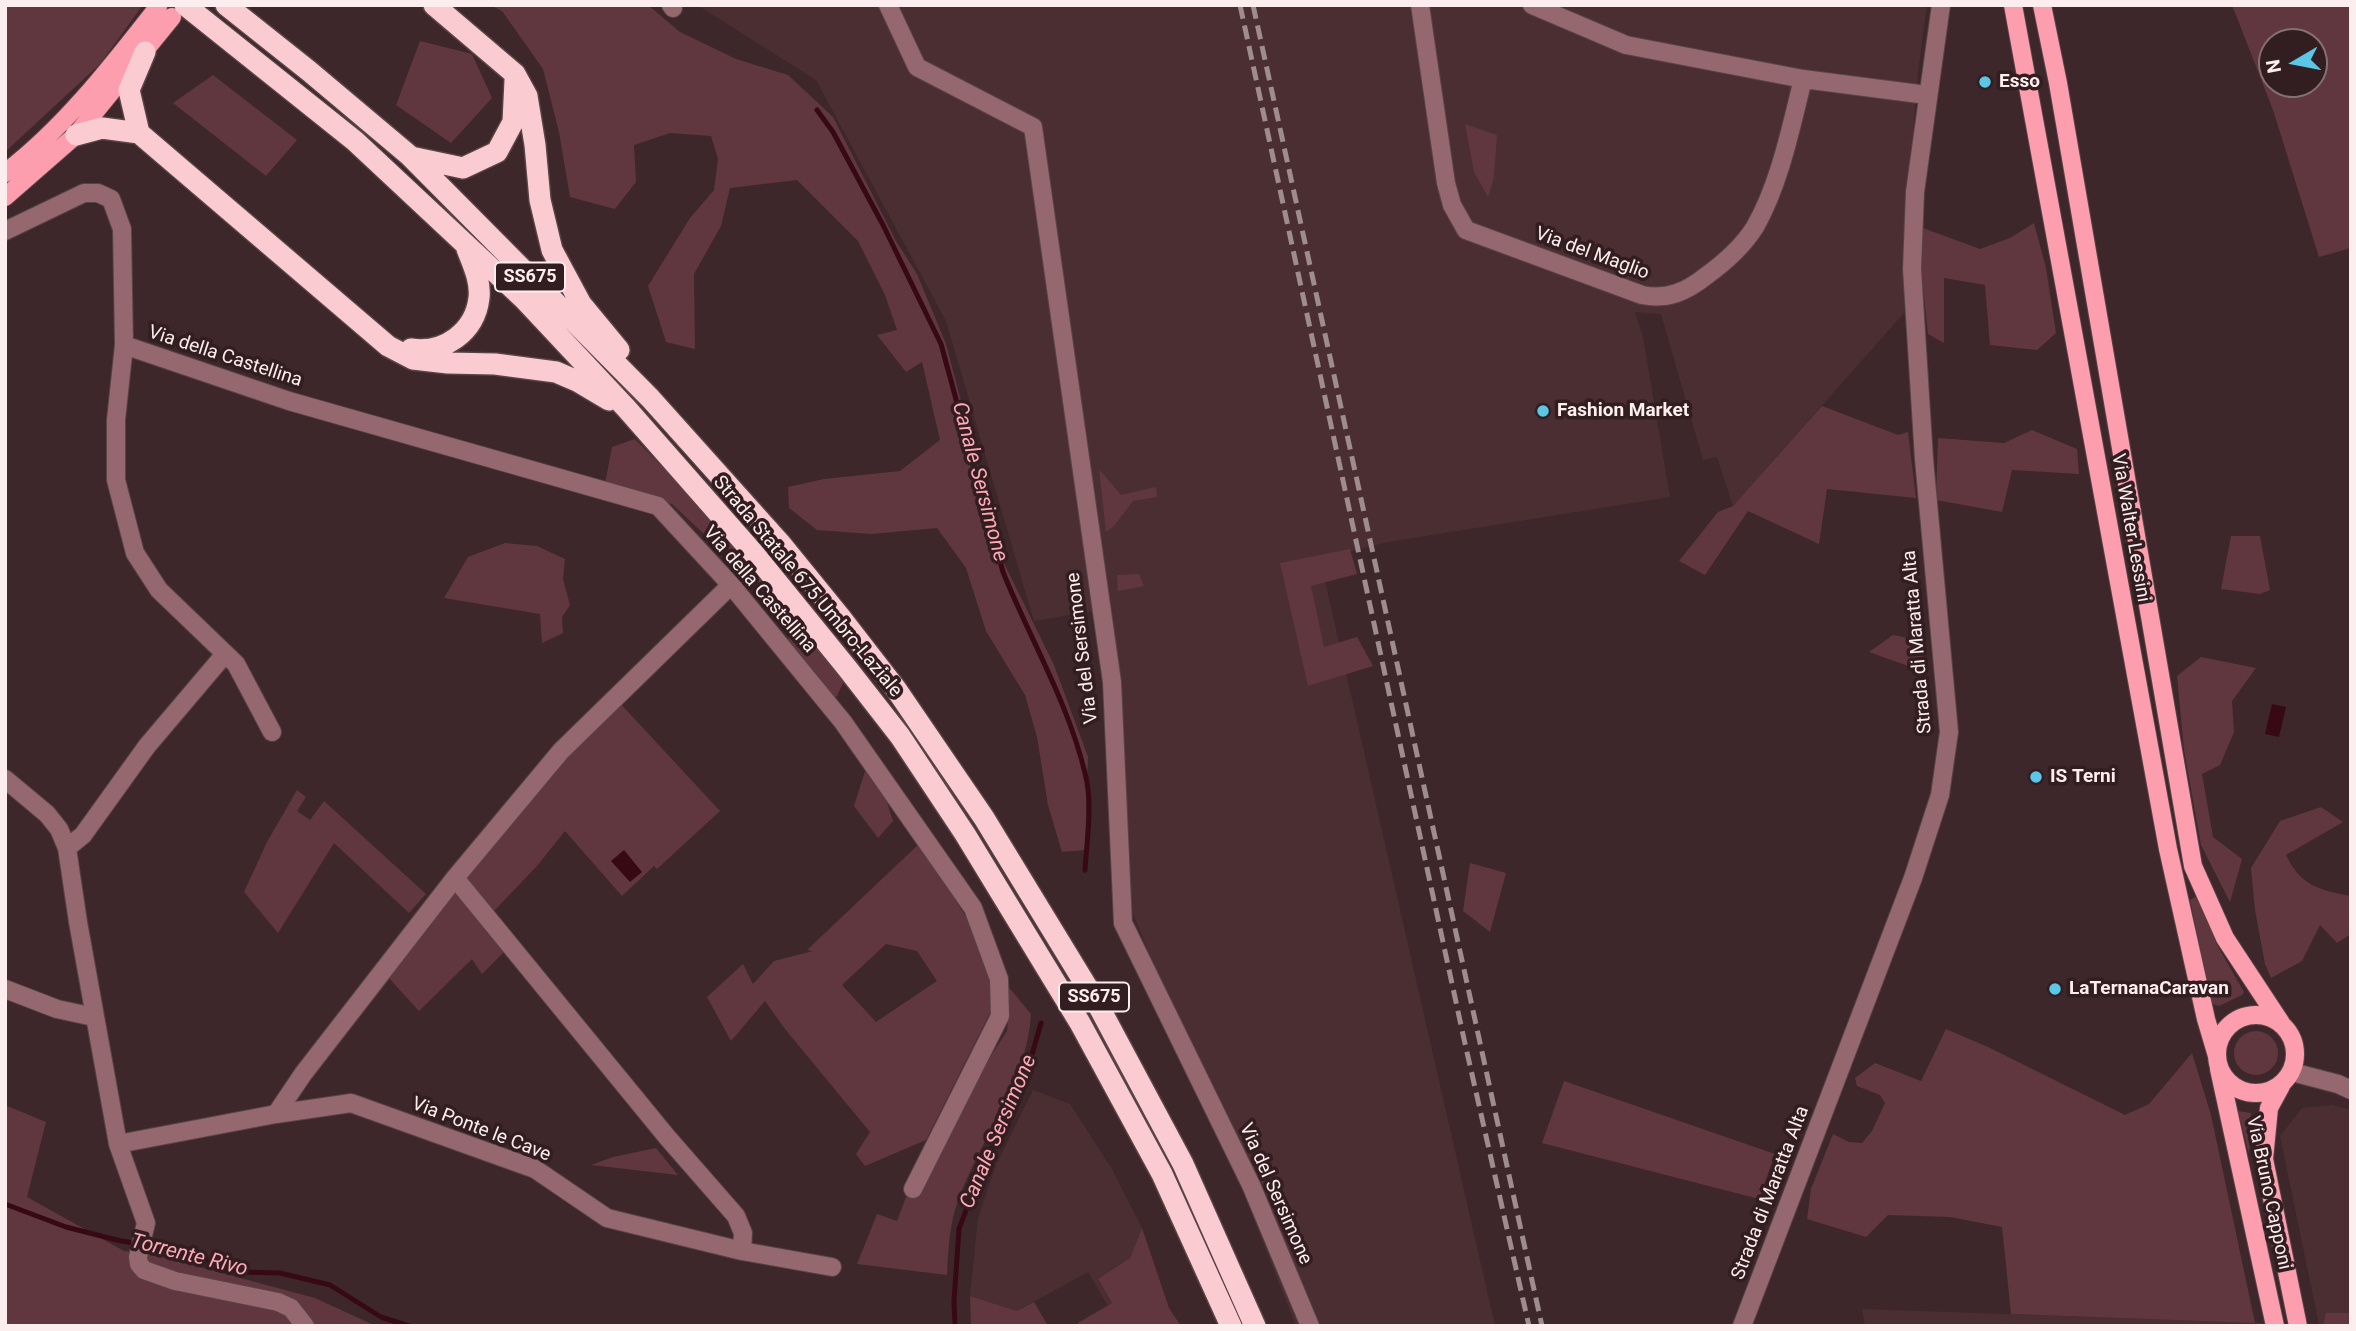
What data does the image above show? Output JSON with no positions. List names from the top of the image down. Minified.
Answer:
{"streets":{"highway":["SS675","Strada Statale 675 Umbro-Laziale"],"main road":["Via Walter Lessini","Via Bruno Capponi"],"street":["Via del Maglio","Via della Castellina","Strada di Maratta Alta","Via del Sersimone","Via Ponte le Cave"]},"crossings":[["Via Walter Lessini","Via Bruno Capponi"]],"water":["Canale Sersimone","Torrente Rivo"],"places":["Esso","Fashion Market","IS Terni","LaTernanaCaravan"],"north":"left"}
